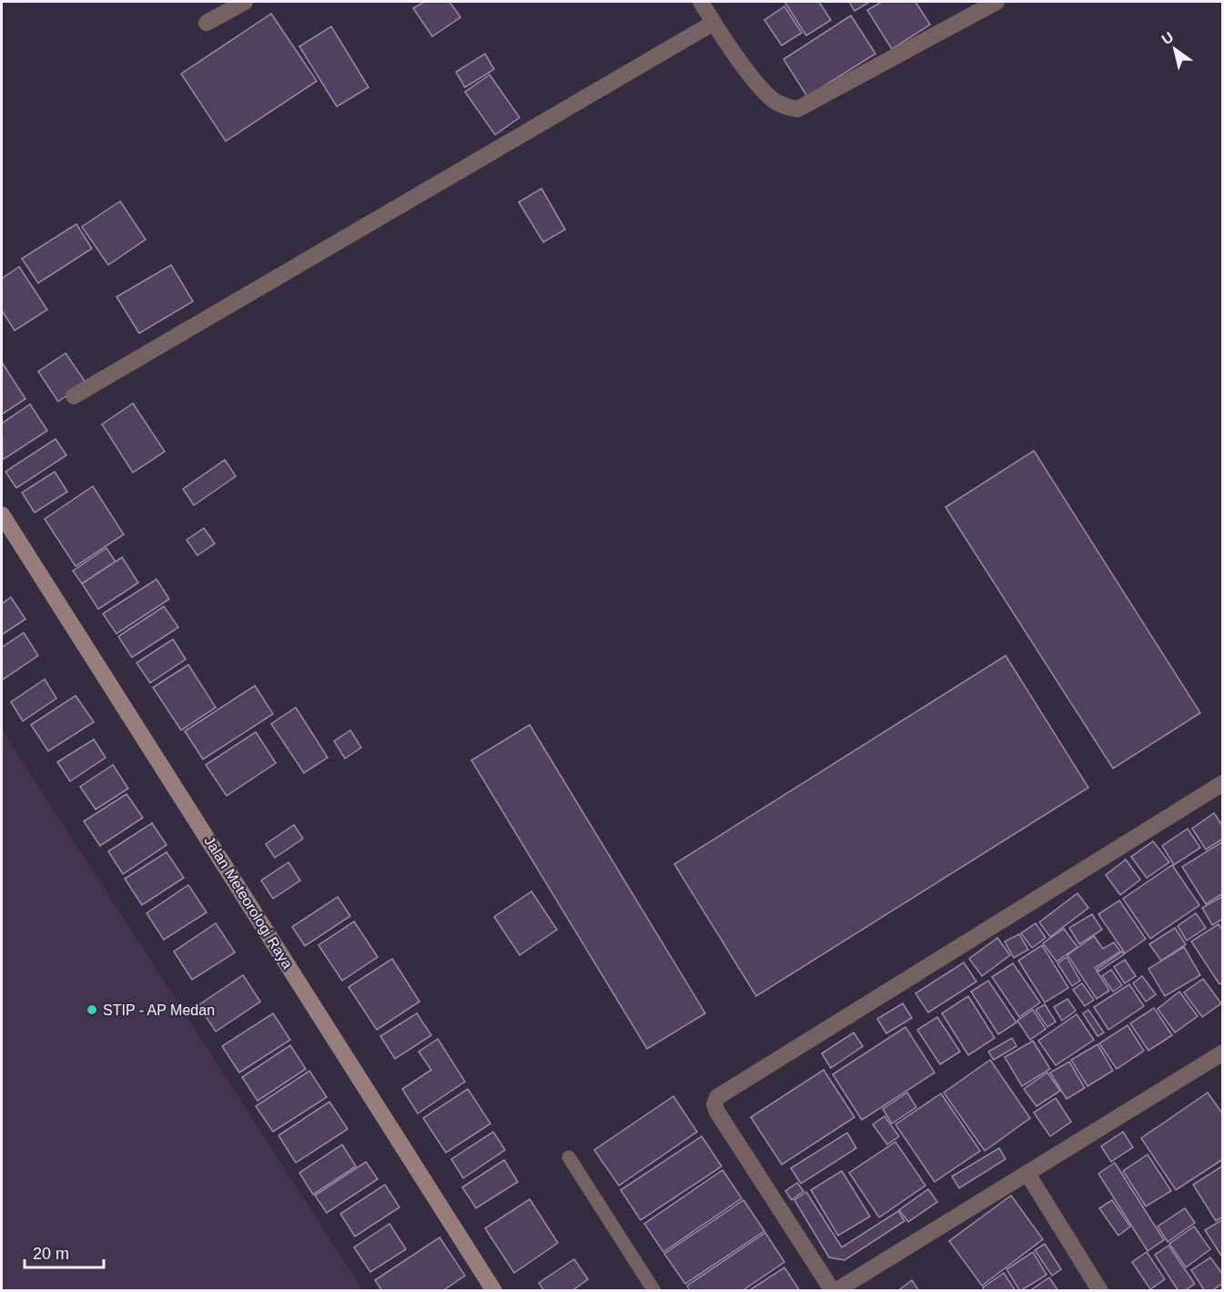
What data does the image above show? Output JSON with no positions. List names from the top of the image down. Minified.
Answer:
{"streets":{"street":["Jalan Meteorologi Raya"]},"places":["STIP - AP Medan"],"scale_bar":"20 m","north":"top left"}
